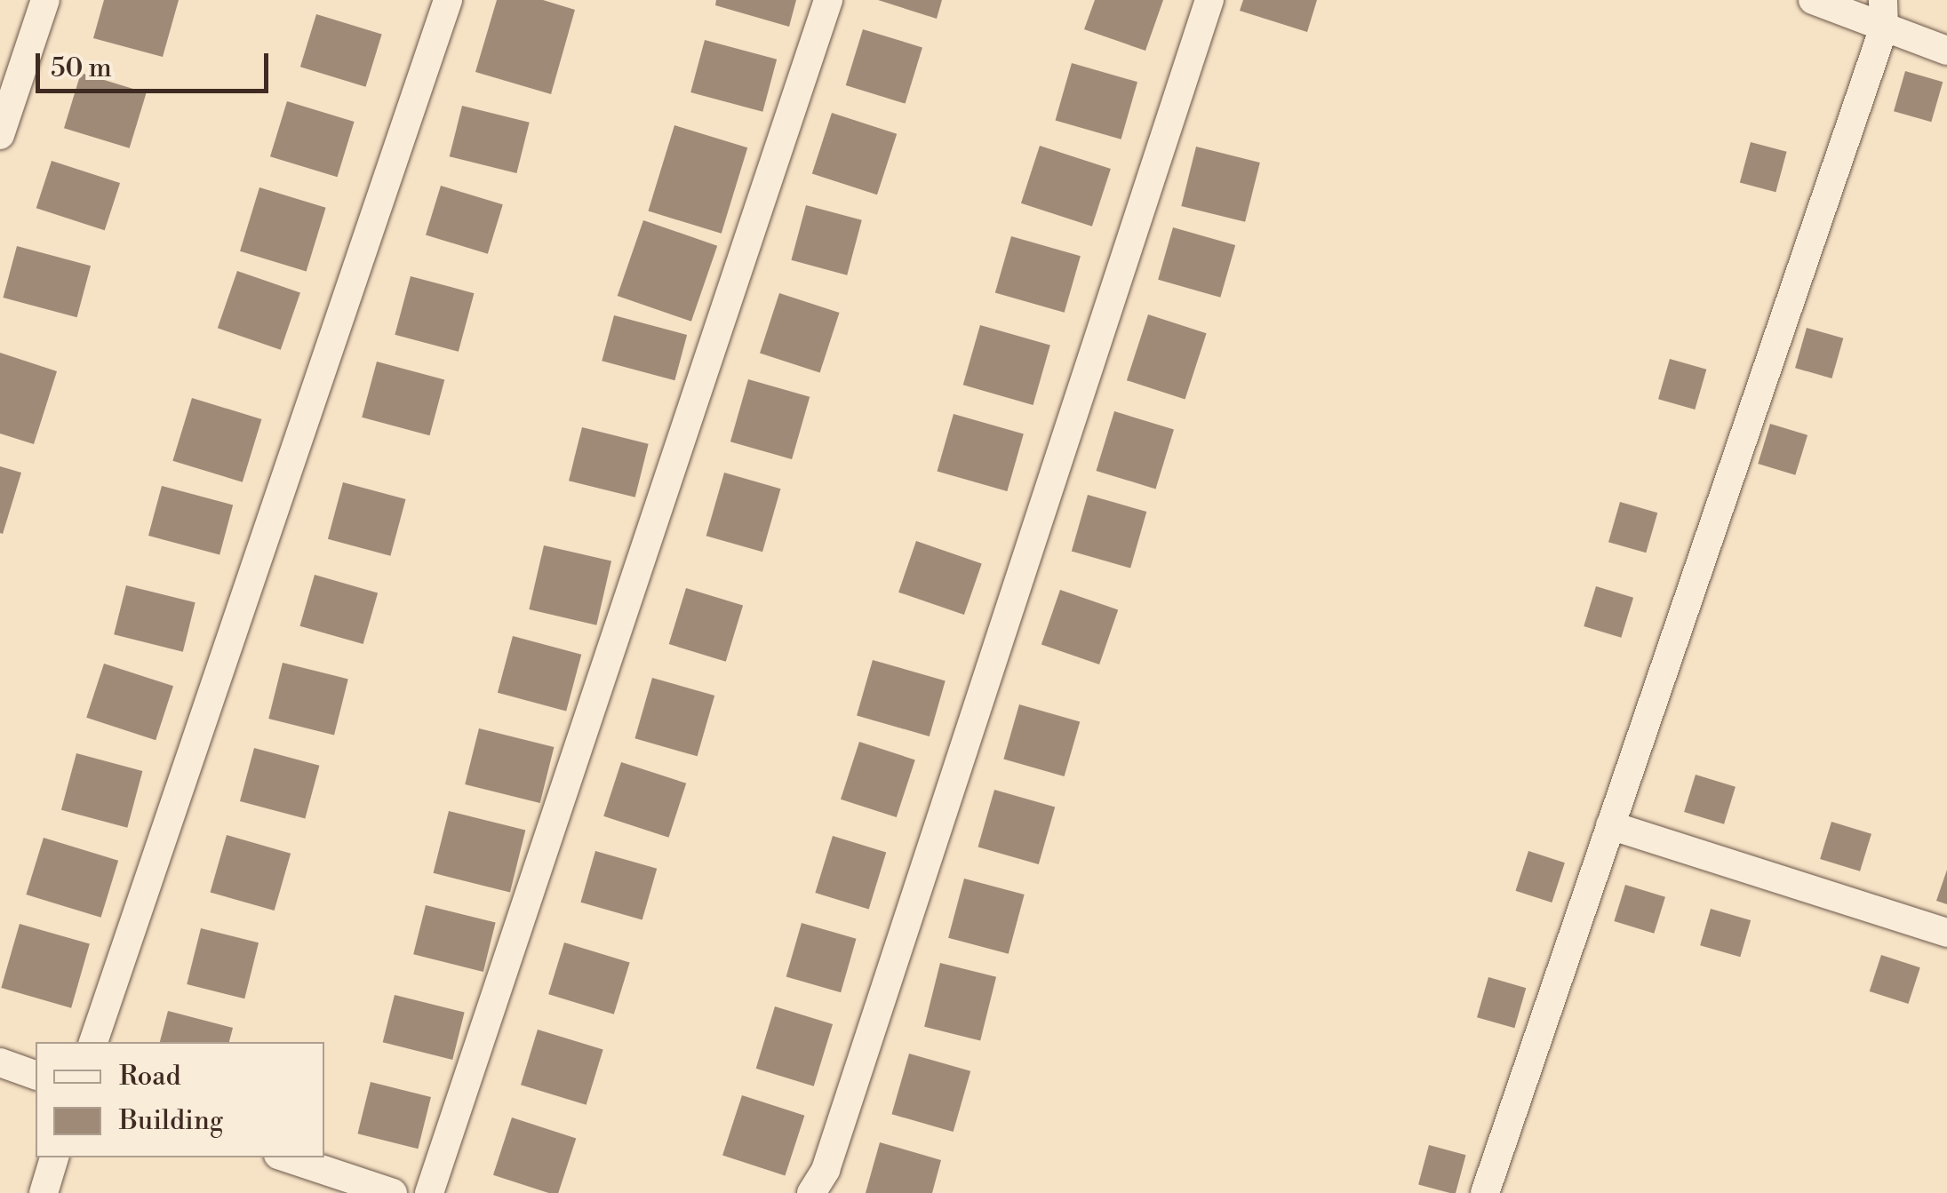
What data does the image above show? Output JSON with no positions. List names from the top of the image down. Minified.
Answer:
{"legend":["Road","Building"],"scale_bar":"50 m"}
